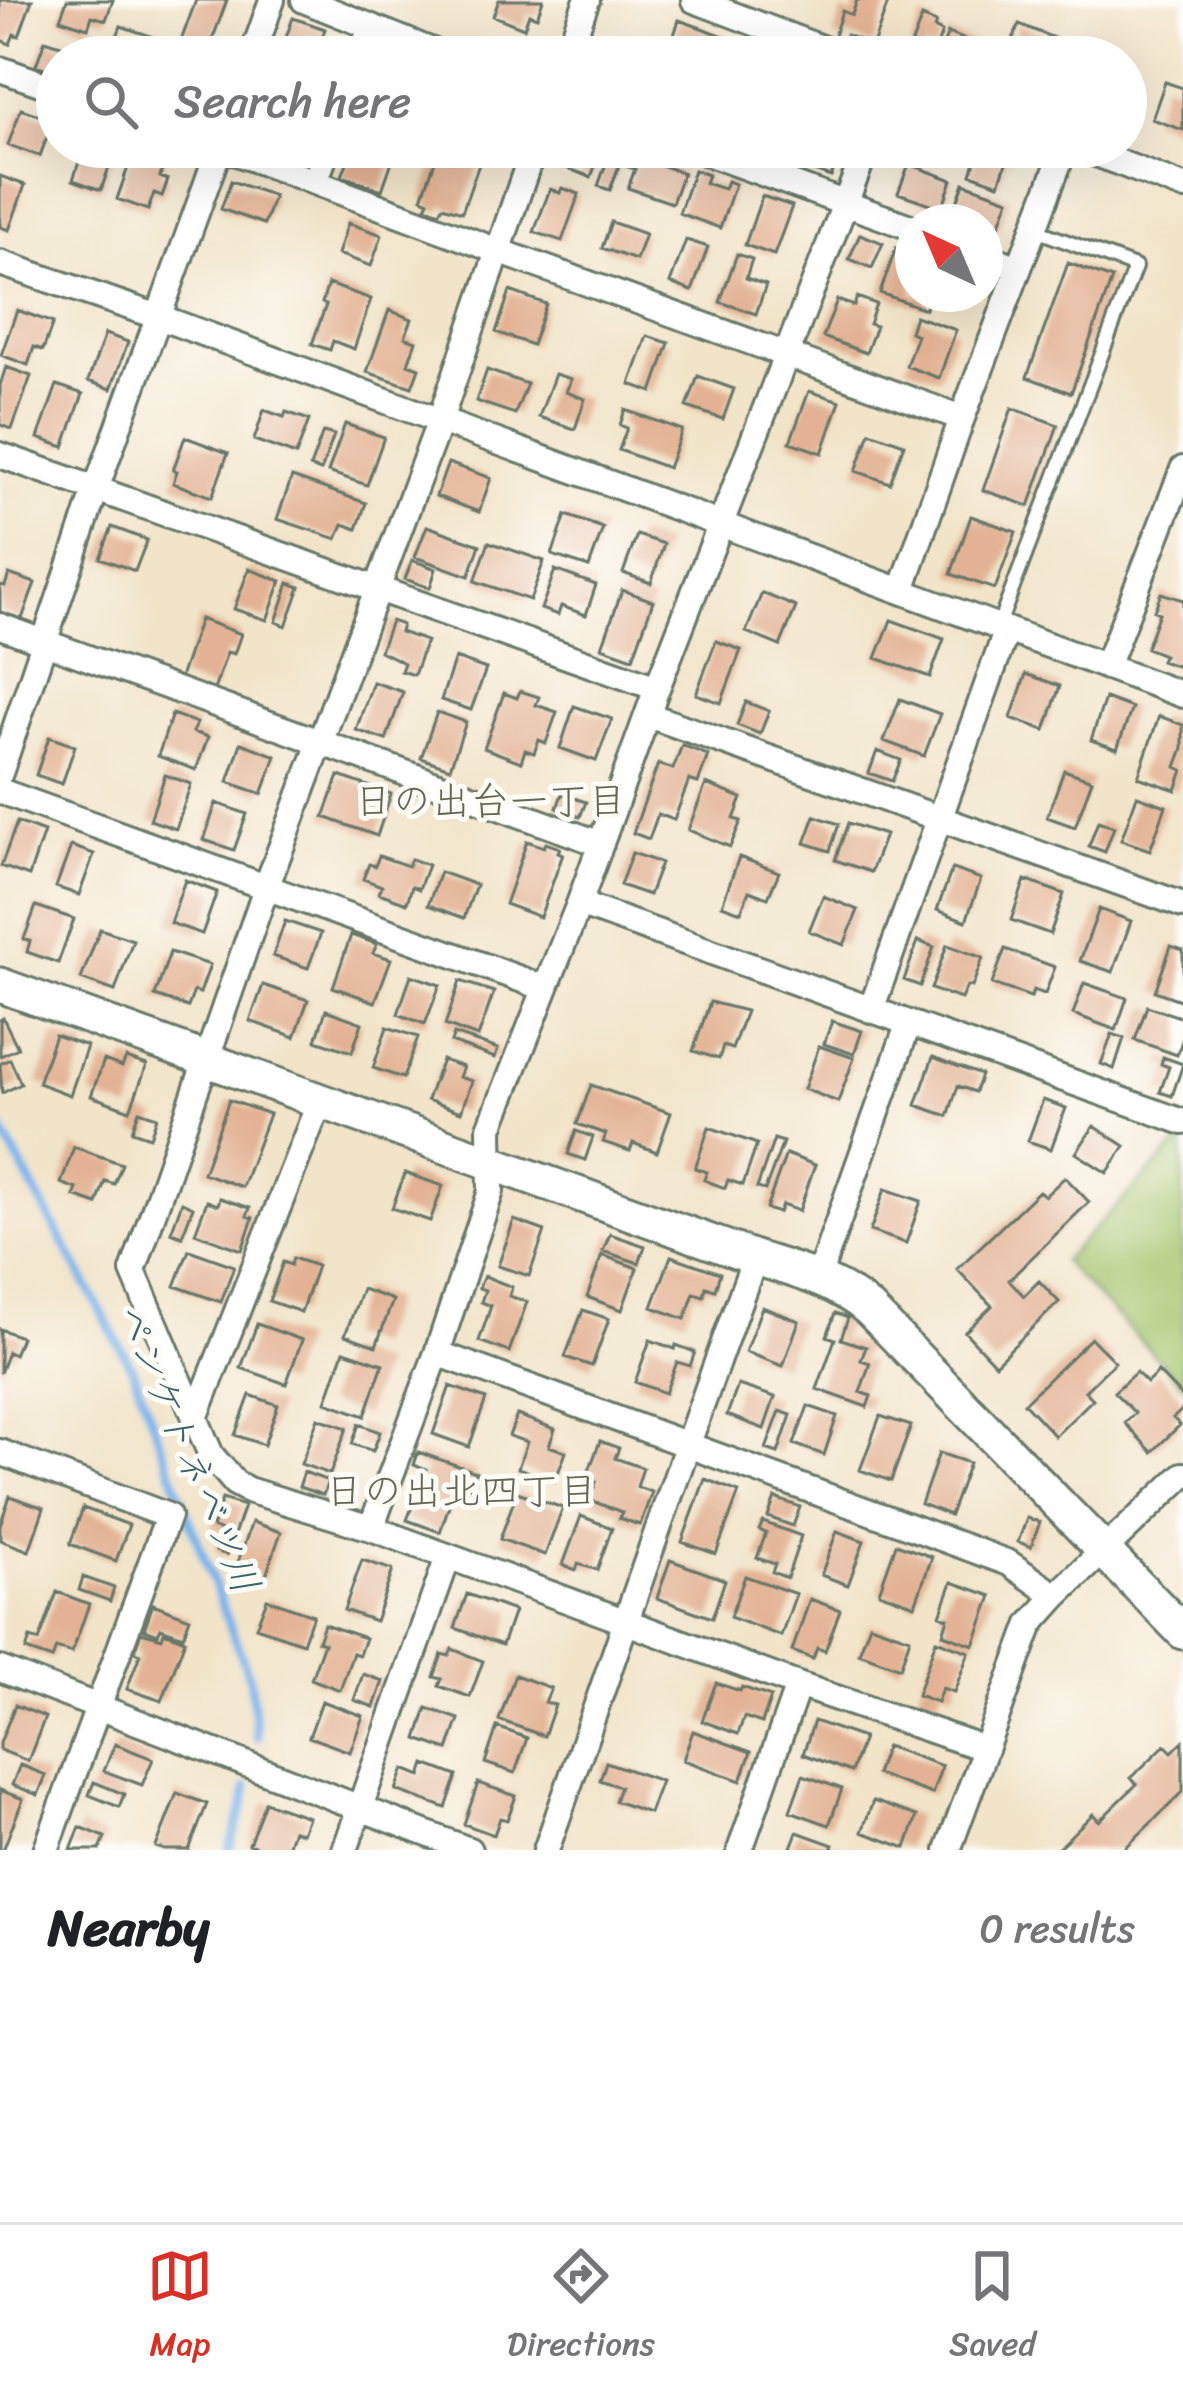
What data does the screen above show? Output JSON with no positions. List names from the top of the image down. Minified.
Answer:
{"districts":["日の出台一丁目","日の出北四丁目"],"water":["ペンケトネベツ川"],"north":"top left","page":{"search":"Search here","heading":["Nearby","0 results"],"nav":["Map","Directions","Saved"]}}
